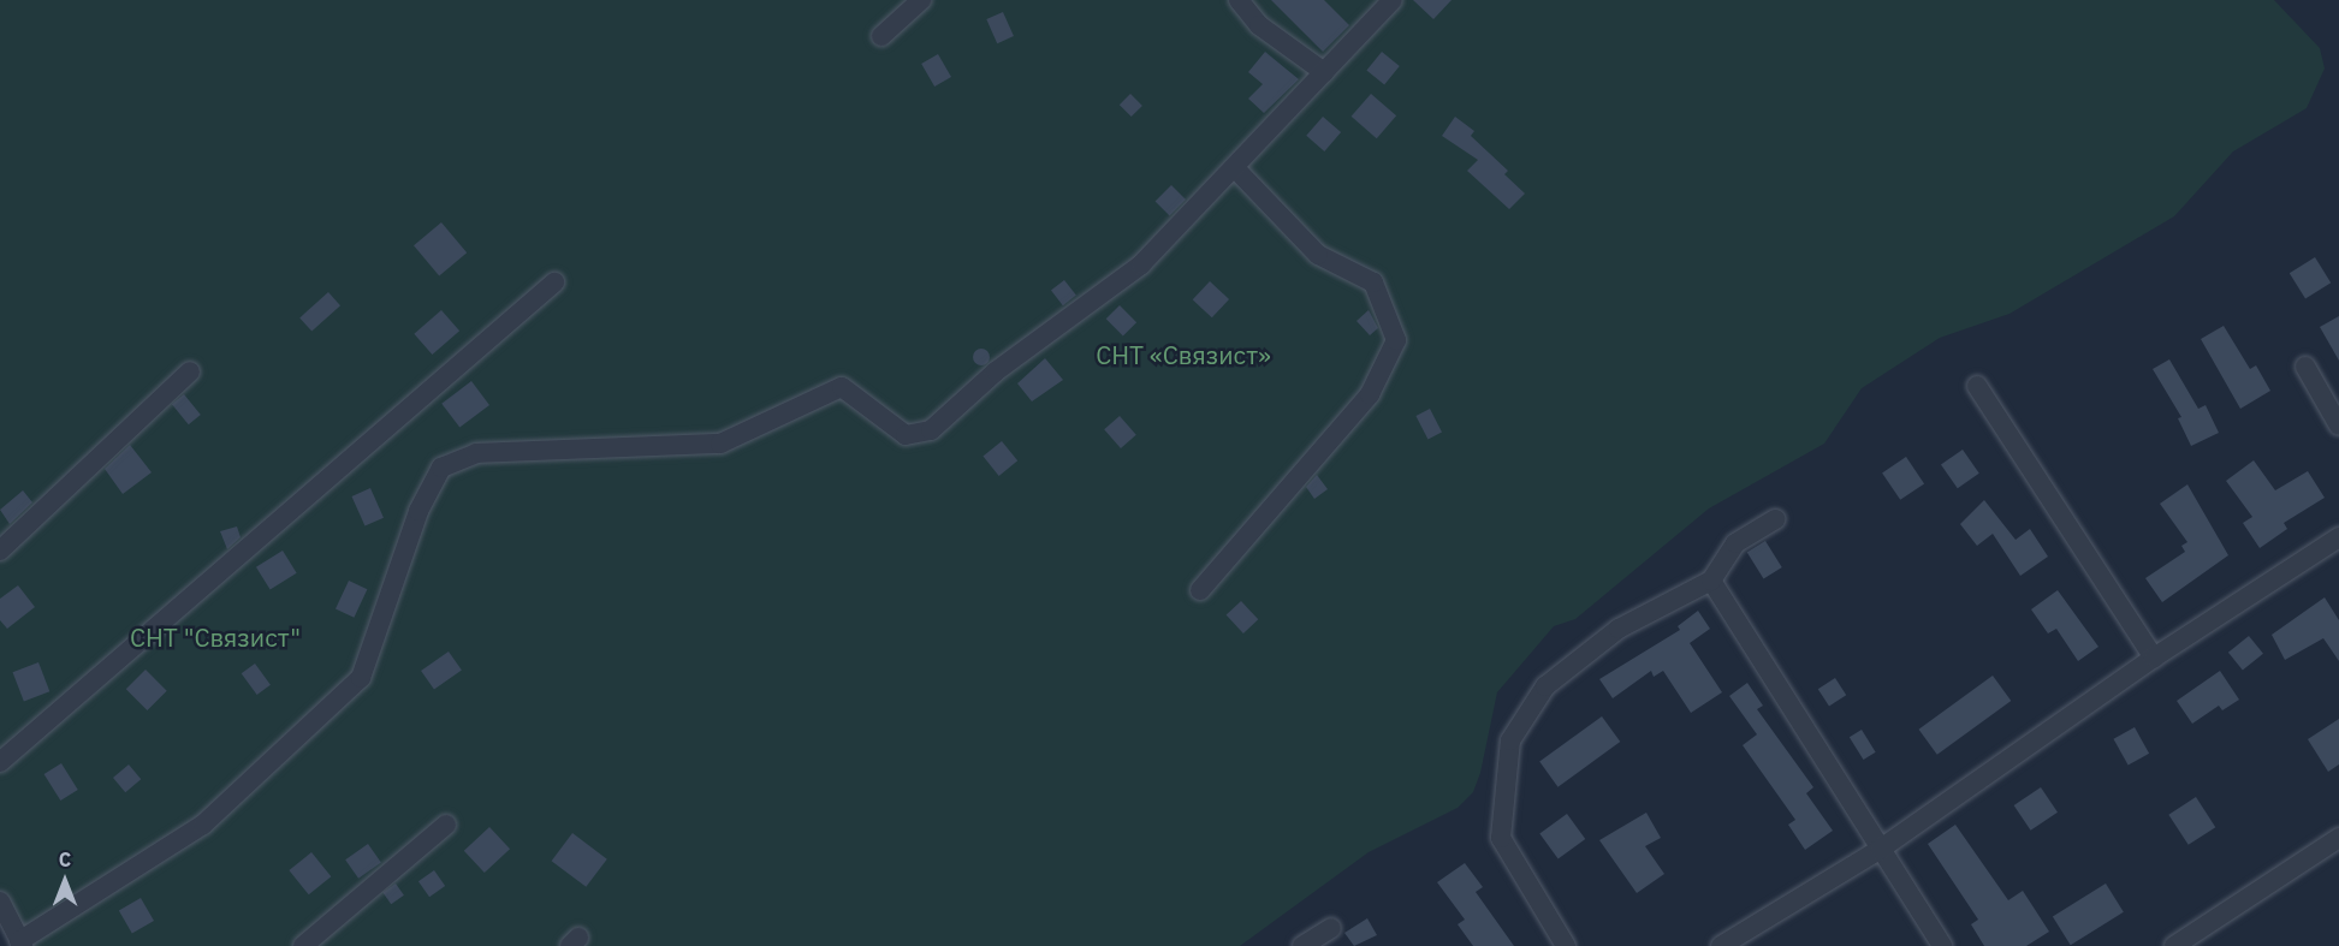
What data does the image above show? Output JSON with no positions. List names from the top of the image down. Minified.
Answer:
{"parks":["СНТ «Связист»","СНТ \"Связист\""],"north":"top"}
